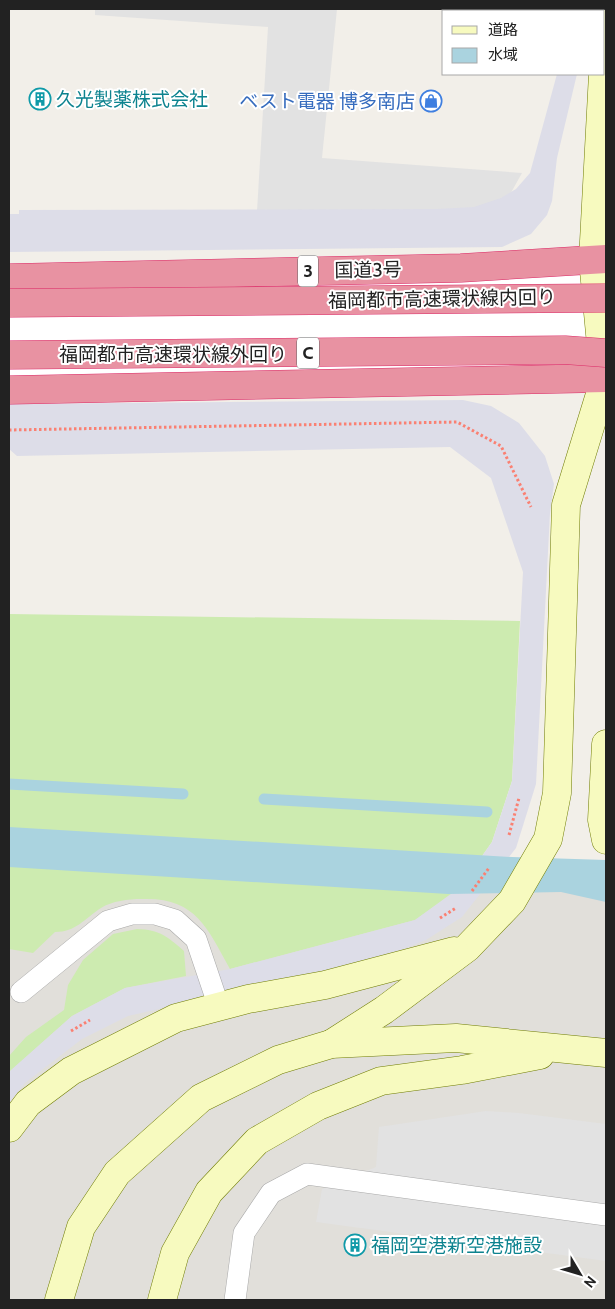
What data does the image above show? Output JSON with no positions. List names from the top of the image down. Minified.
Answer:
{"streets":{"highway":["国道3号","3","福岡都市高速環状線内回り","C","福岡都市高速環状線外回り"]},"places":{"building":["久光製薬株式会社","福岡空港新空港施設"],"shop":["ベスト電器 博多南店"]},"legend":["道路","水域"],"north":"bottom right"}
